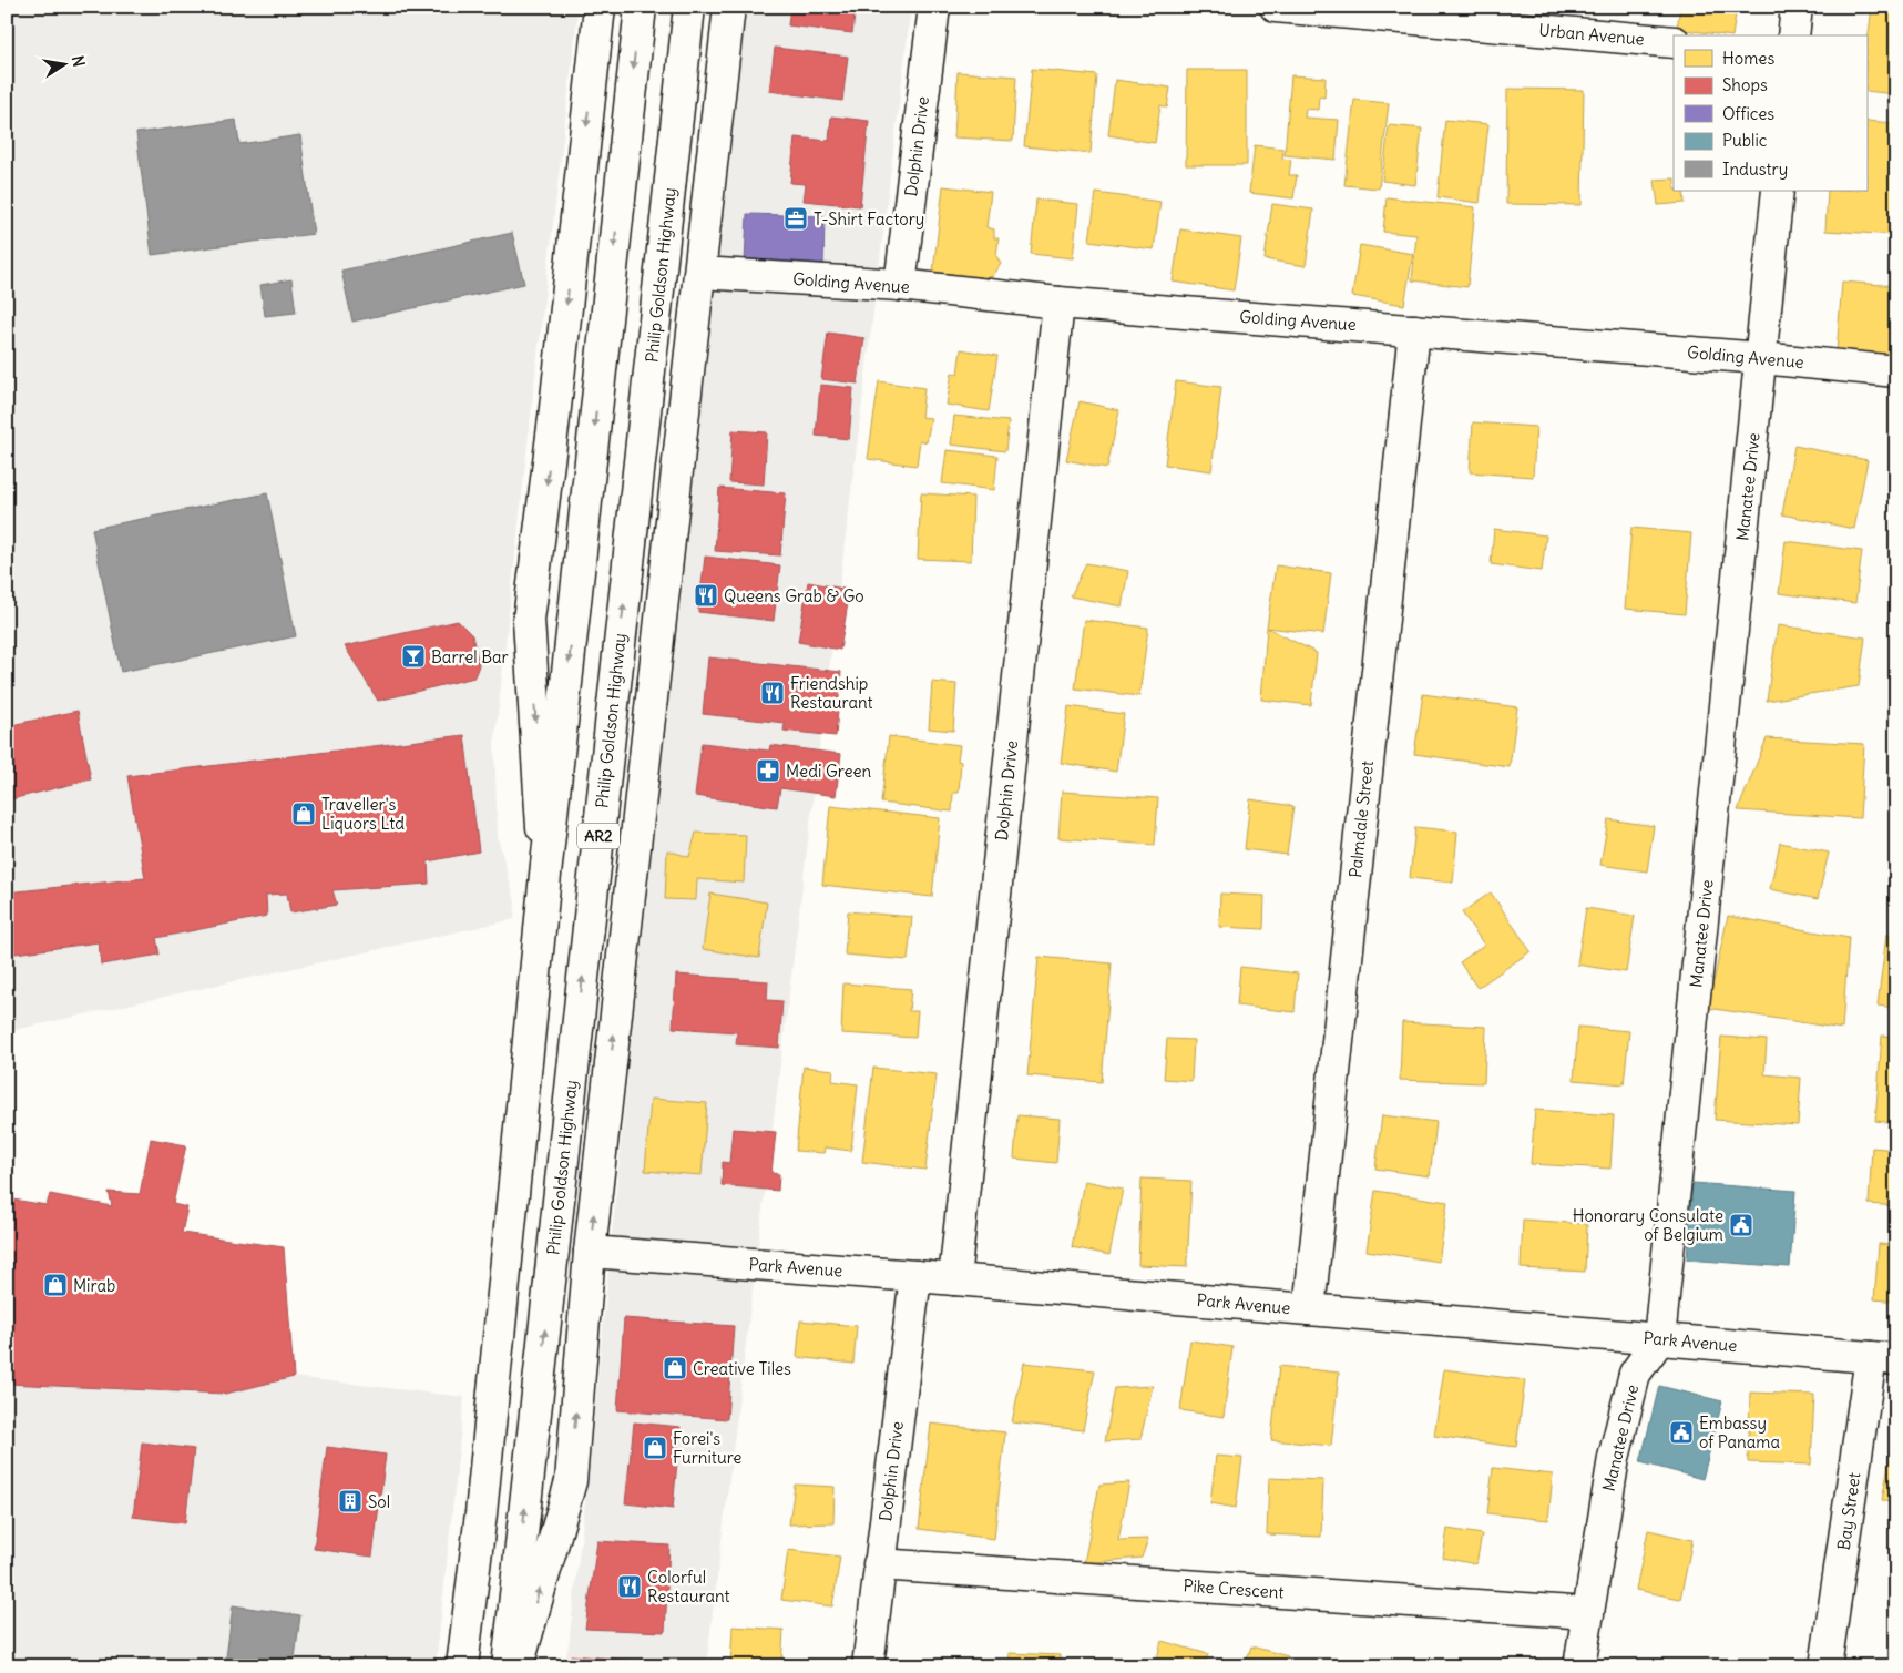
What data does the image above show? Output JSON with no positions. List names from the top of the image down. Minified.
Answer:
{"streets":{"street":["Urban Avenue","Dolphin Drive","Philip Goldson Highway","Golding Avenue","Manatee Drive","Palmdale Street","AR2","Park Avenue","Bay Street","Pike Crescent"]},"crossings":[["Dolphin Drive","Golding Avenue"],["Dolphin Drive","Park Avenue"],["Dolphin Drive","Pike Crescent"],["Golding Avenue","Manatee Drive"],["Golding Avenue","Palmdale Street"],["Manatee Drive","Park Avenue"],["Manatee Drive","Pike Crescent"],["Palmdale Street","Park Avenue"],["Park Avenue","Bay Street"]],"places":{"office":["T-Shirt Factory"],"restaurant":["Queens Grab & Go","Friendship Restaurant","Colorful Restaurant"],"bar":["Barrel Bar"],"pharmacy":["Medi Green"],"shop":["Traveller's Liquors Ltd","Mirab","Creative Tiles","Forei's Furniture"],"public building":["Honorary Consulate of Belgium","Embassy of Panama"],"building":["Sol"]},"legend":["Homes","Shops","Offices","Public","Industry"],"north":"right"}
